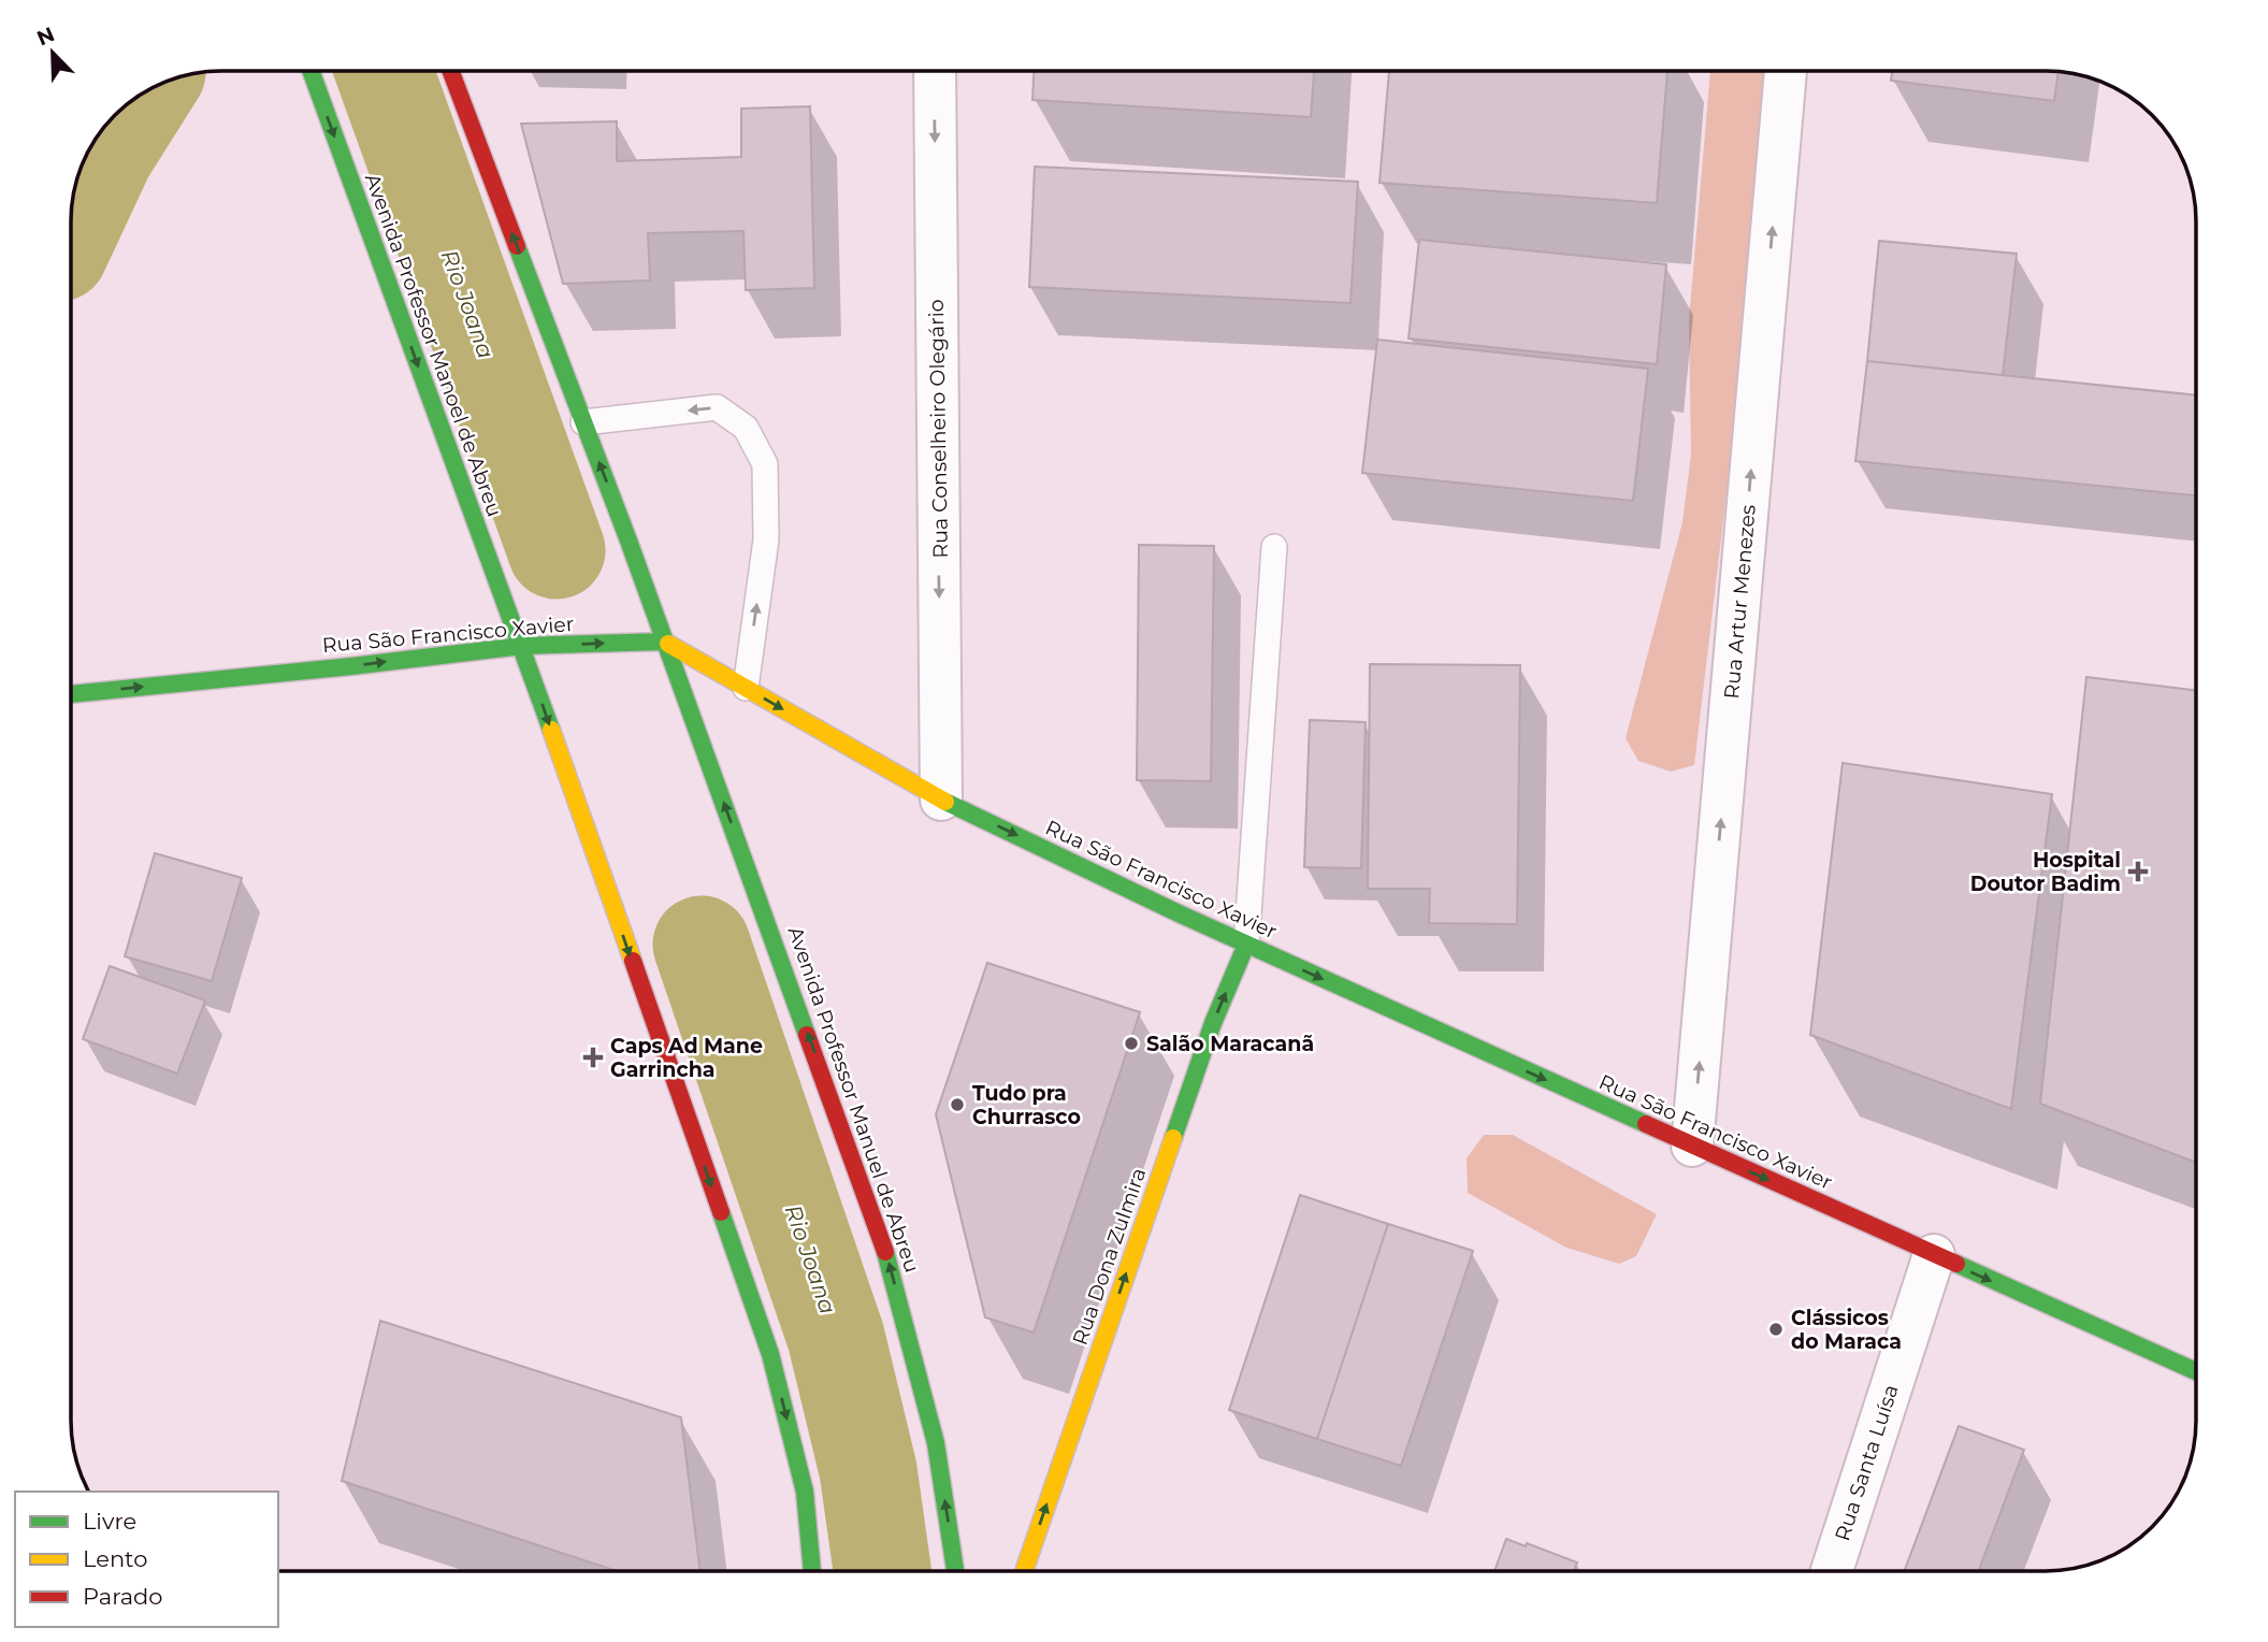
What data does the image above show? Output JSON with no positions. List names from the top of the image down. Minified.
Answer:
{"streets":{"main road":["Avenida Professor Manoel de Abreu","Rua São Francisco Xavier","Avenida Professor Manuel de Abreu","Rua Dona Zulmira"],"street":["Rua Conselheiro Olegário","Rua Artur Menezes","Rua Santa Luísa"]},"crossings":[["Avenida Professor Manoel de Abreu","Rua São Francisco Xavier"],["Rua Conselheiro Olegário","Rua São Francisco Xavier"],["Rua Artur Menezes","Rua São Francisco Xavier"],["Rua São Francisco Xavier","Avenida Professor Manuel de Abreu"],["Rua São Francisco Xavier","Rua Dona Zulmira"],["Rua São Francisco Xavier","Rua Santa Luísa"]],"one_way":["Rua Conselheiro Olegário","Rua Artur Menezes","Rua São Francisco Xavier","Rua Dona Zulmira"],"water":["Rio Joana"],"places":{"health":["Hospital Doutor Badim","Caps Ad Mane Garrincha"],"other":["Salão Maracanã","Tudo pra Churrasco","Clássicos do Maraca"]},"legend":["Livre","Lento","Parado"],"north":"top left"}
